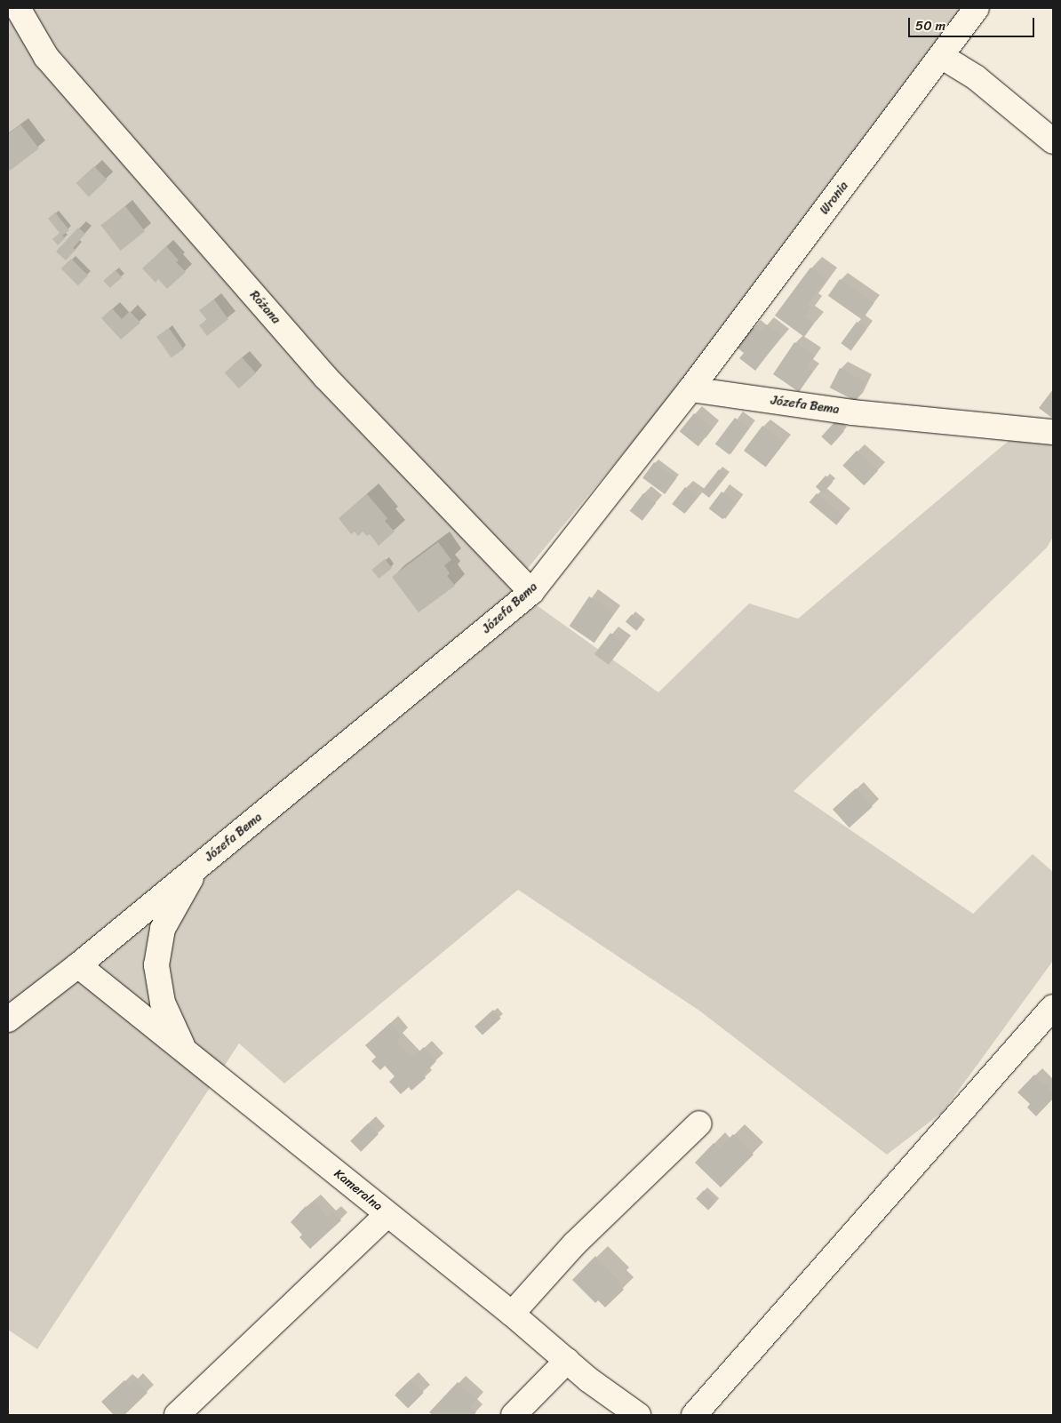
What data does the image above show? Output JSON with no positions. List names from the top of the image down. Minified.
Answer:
{"streets":{"street":["Wronia","Różana","Józefa Bema","Kameralna"]},"crossings":[["Wronia","Józefa Bema"],["Różana","Józefa Bema"],["Józefa Bema","Kameralna"]],"scale_bar":"50 m"}
